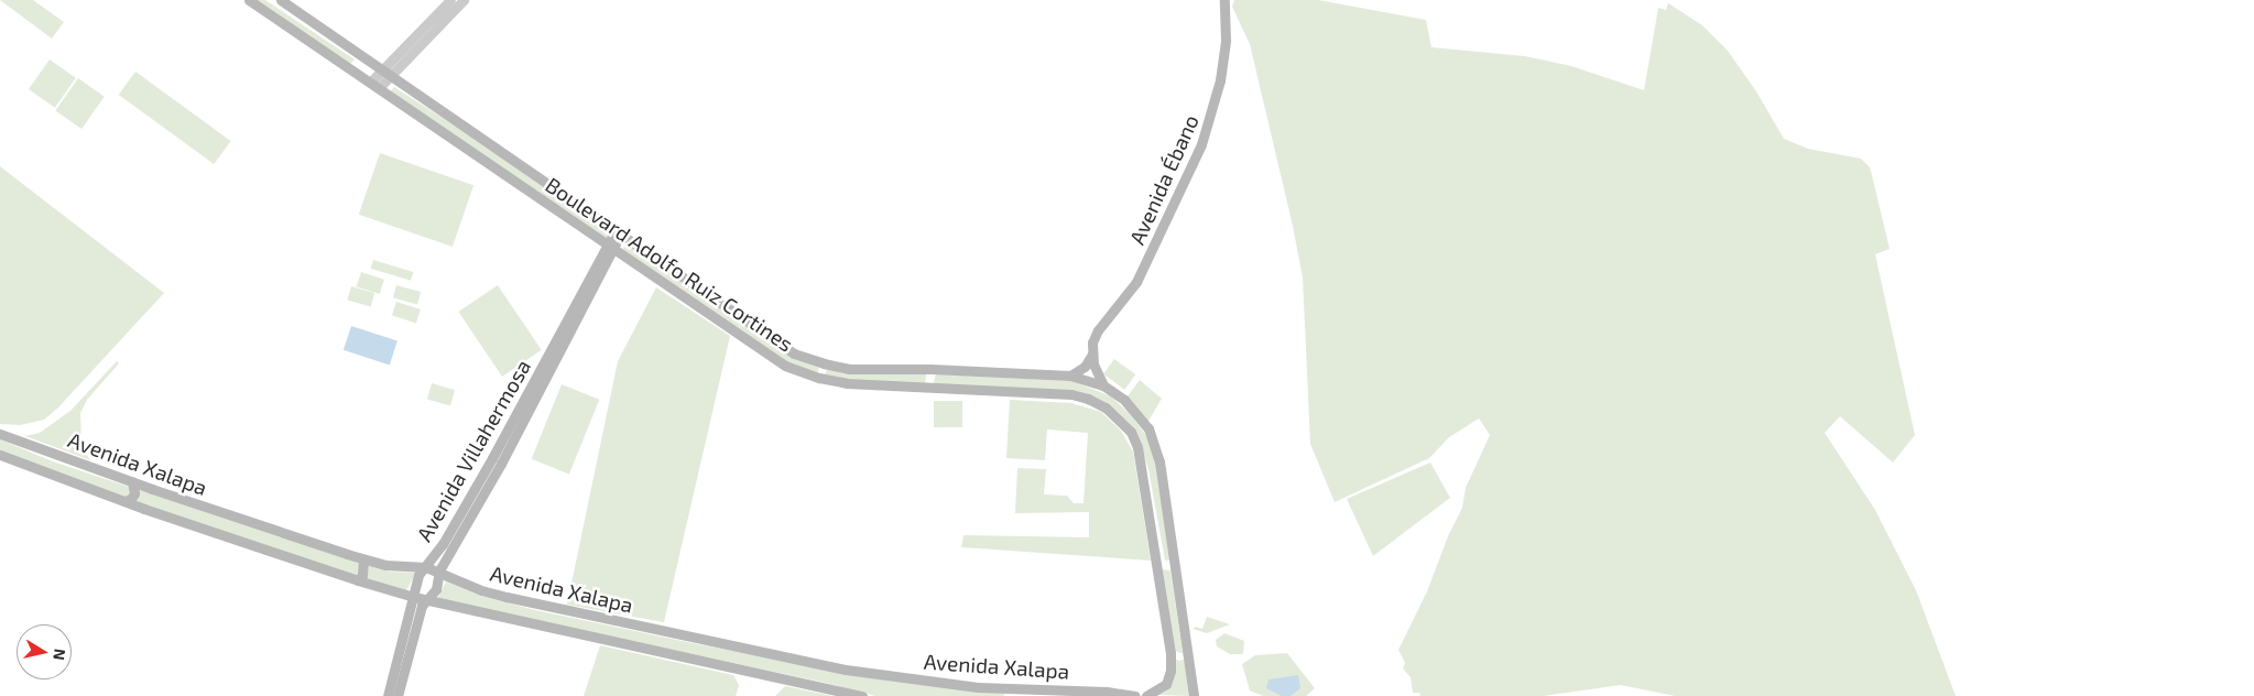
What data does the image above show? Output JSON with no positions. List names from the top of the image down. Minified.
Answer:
{"streets":{"main road":["Avenida Ébano","Boulevard Adolfo Ruiz Cortines","Avenida Villahermosa","Avenida Xalapa"]},"crossings":[["Boulevard Adolfo Ruiz Cortines","Avenida Villahermosa"],["Avenida Villahermosa","Avenida Xalapa"]],"north":"right"}
